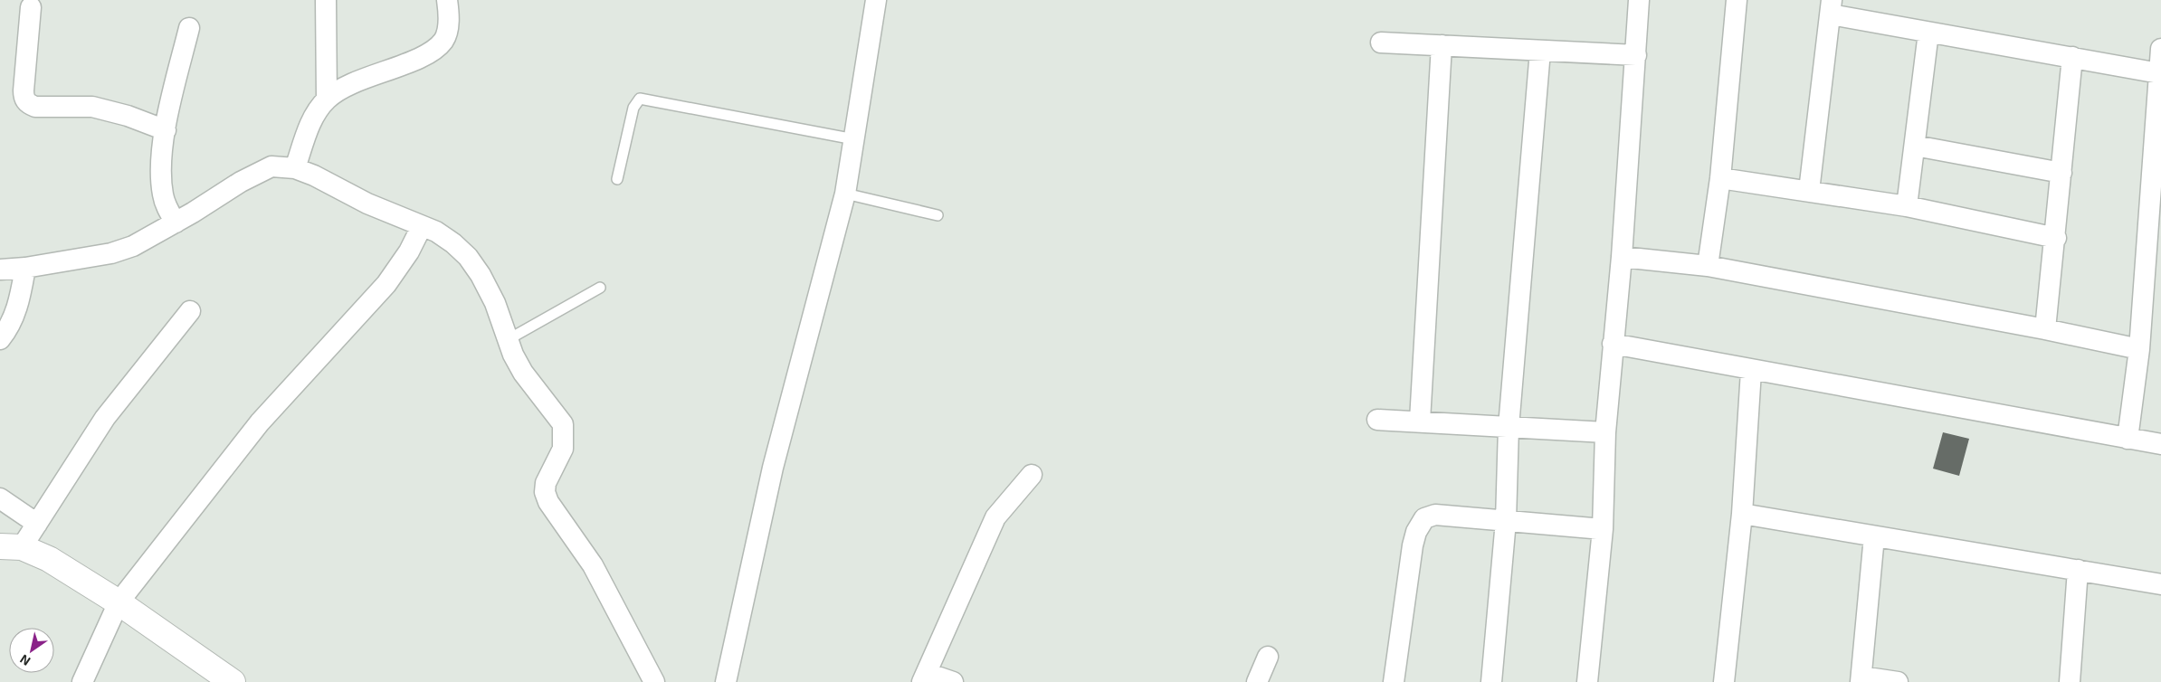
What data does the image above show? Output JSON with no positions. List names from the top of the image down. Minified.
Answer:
{"north":"bottom left"}
